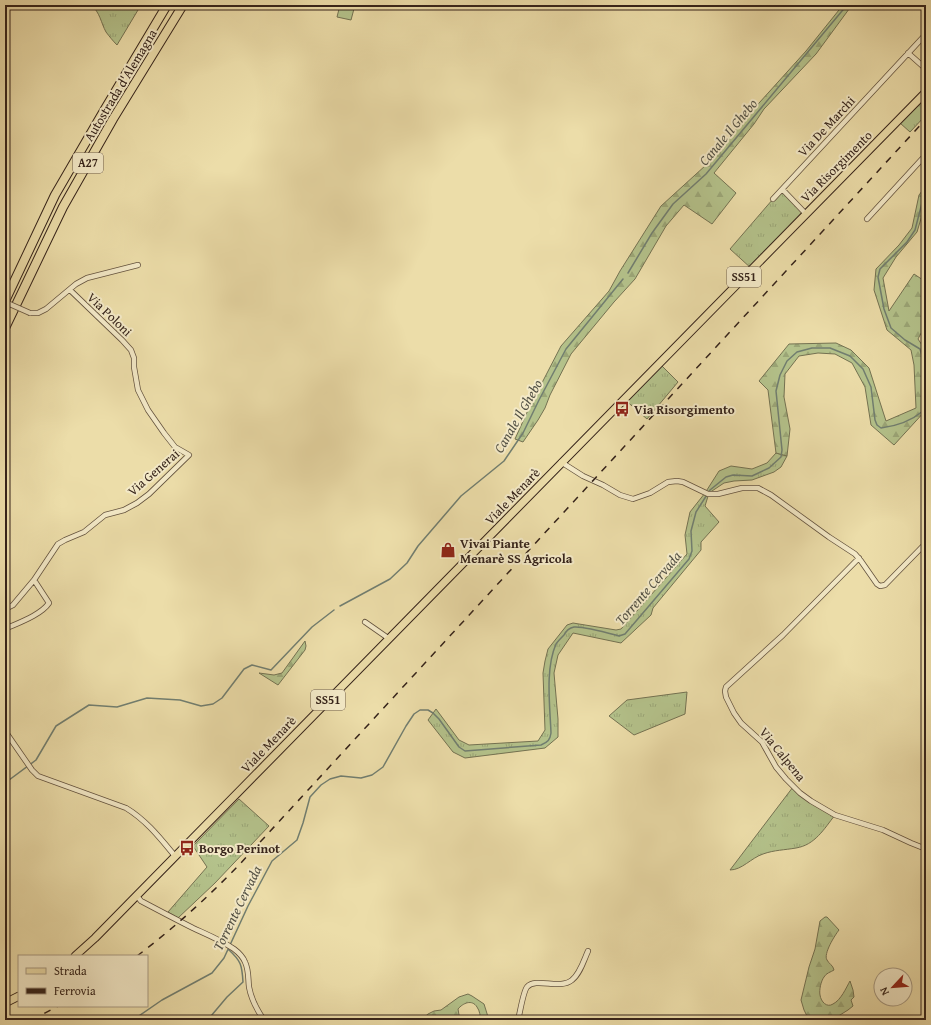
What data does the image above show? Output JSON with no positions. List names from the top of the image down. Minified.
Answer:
{"streets":{"highway":["Autostrada d'Alemagna","A27"],"main road":["Via Risorgimento","SS51","Viale Menarè"],"street":["Via De Marchi","Via Poloni","Via Generai","Via Calpena"]},"crossings":[["Autostrada d'Alemagna","Via Poloni"],["Via Risorgimento","Viale Menarè"],["Via Poloni","Via Generai"]],"water":["Canale Il Ghebo","Torrente Cervada"],"places":{"bus stop":["Via Risorgimento","Borgo Perinot"],"shop":["Vivai Piante Menarè SS Agricola"]},"legend":["Strada","Ferrovia"],"north":"bottom left"}
